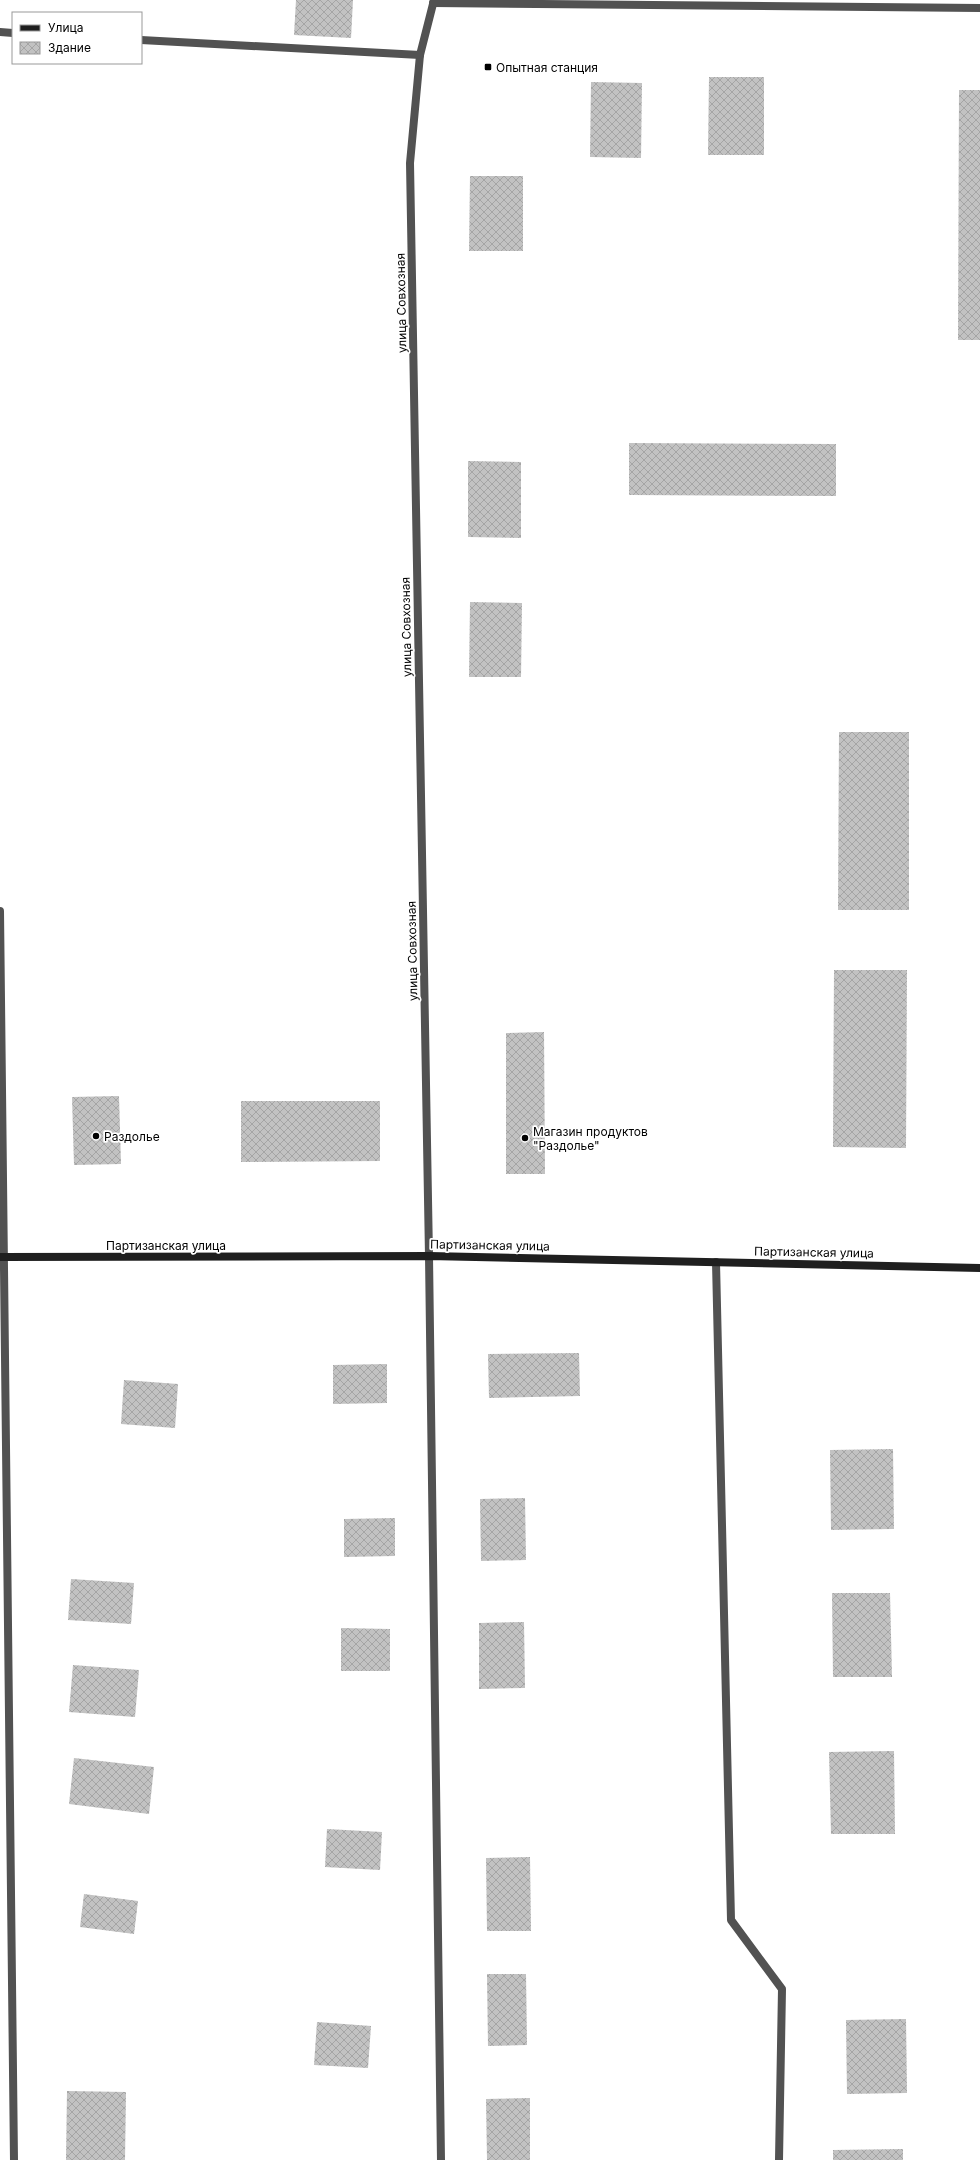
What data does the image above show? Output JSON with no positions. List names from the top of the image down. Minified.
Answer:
{"streets":{"street":["улица Совхозная","Партизанская улица"]},"crossings":[["улица Совхозная","Партизанская улица"]],"places":{"transit":["Опытная станция"],"other":["Раздолье","Магазин продуктов \"Раздолье\""]},"legend":["Улица","Здание"]}
